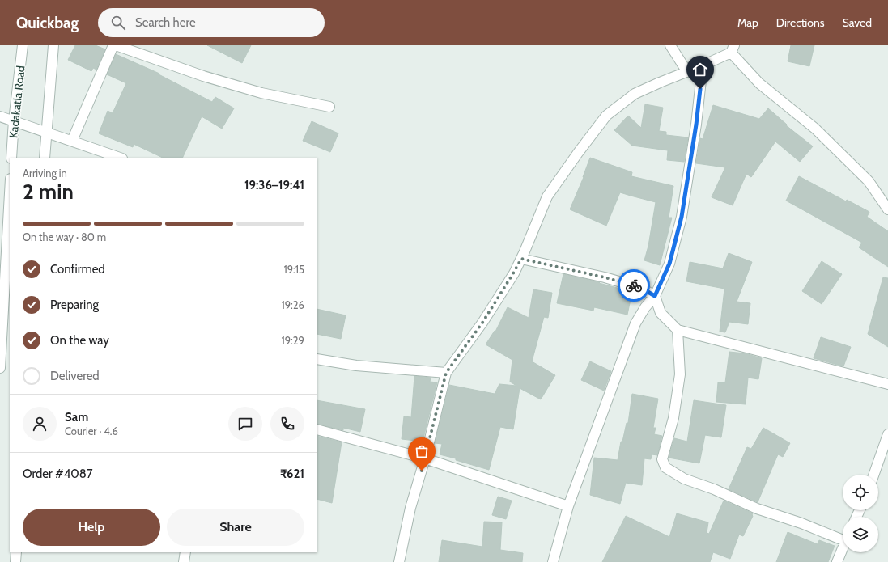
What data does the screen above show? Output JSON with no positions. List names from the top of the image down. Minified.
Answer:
{"streets":{"street":["Kadakatla Road"]},"page":{"header":"Quickbag","search":"Search here","nav":["Map","Directions","Saved"],"heading":["2 min","Arriving in","19:36–19:41"],"panel":["Sam","Courier · 4.6","Order #4087","₹621"],"bar":"On the way · 80 m","list":[["Confirmed","19:15"],["Preparing","19:26"],["On the way","19:29"],"Delivered"],"buttons":["Help","Share"]}}
